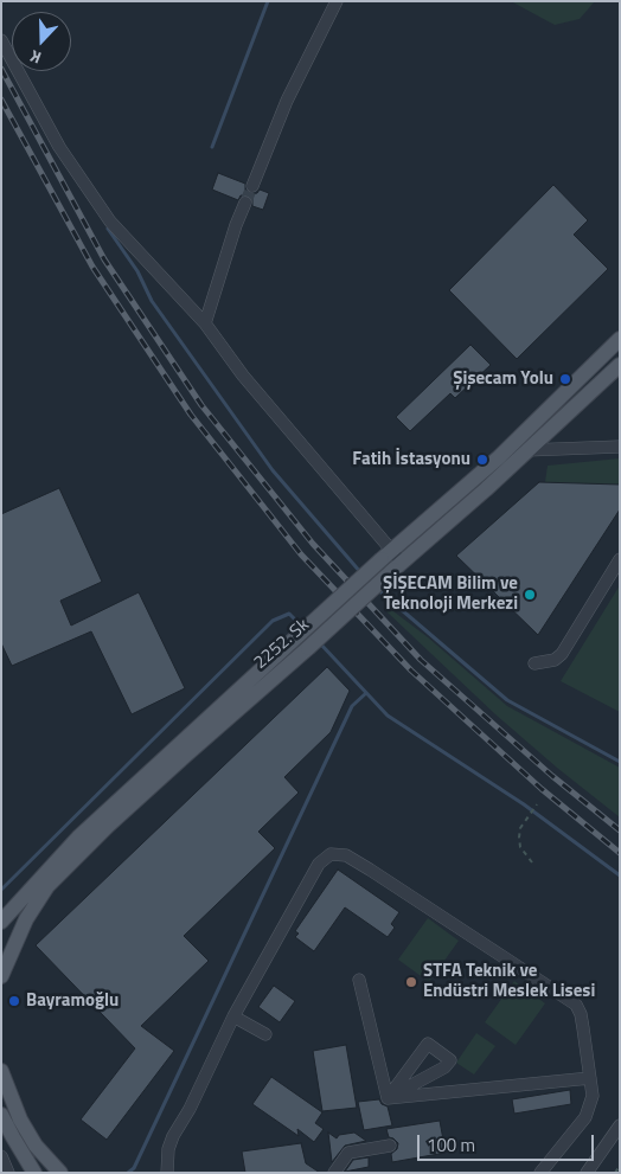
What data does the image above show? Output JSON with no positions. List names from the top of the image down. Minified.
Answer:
{"streets":{"main road":["2252. Sk"]},"places":["Şişecam Yolu","Fatih İstasyonu","ŞİŞECAM Bilim ve Teknoloji Merkezi","STFA Teknik ve Endüstri Meslek Lisesi","Bayramoğlu"],"scale_bar":"100 m","north":"bottom"}
